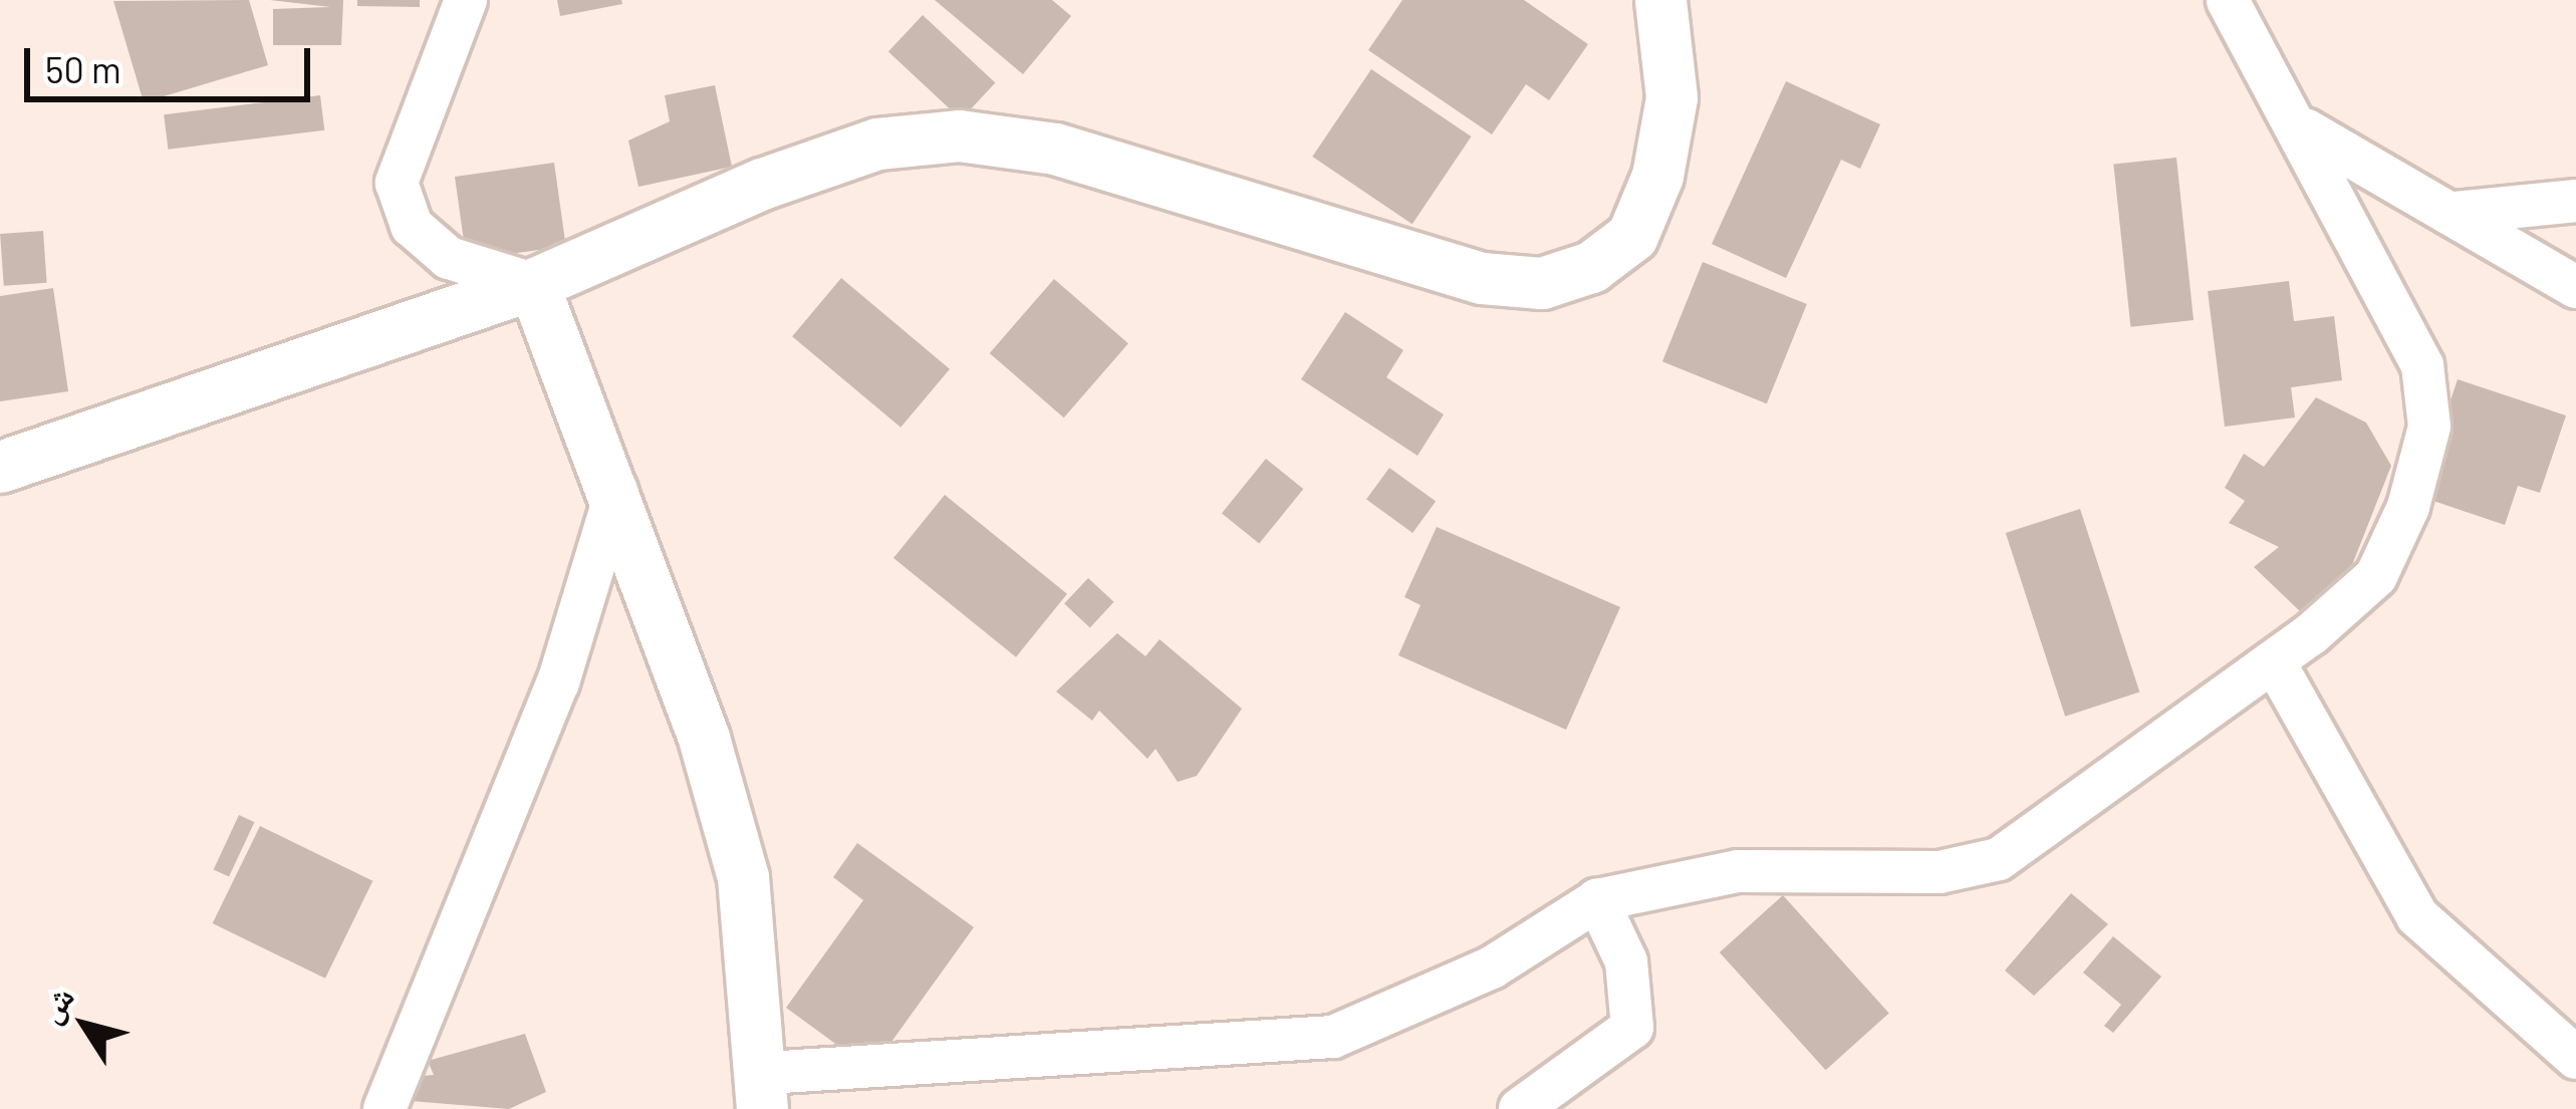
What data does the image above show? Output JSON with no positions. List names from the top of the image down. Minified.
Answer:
{"scale_bar":"50 m","north":"top left"}
